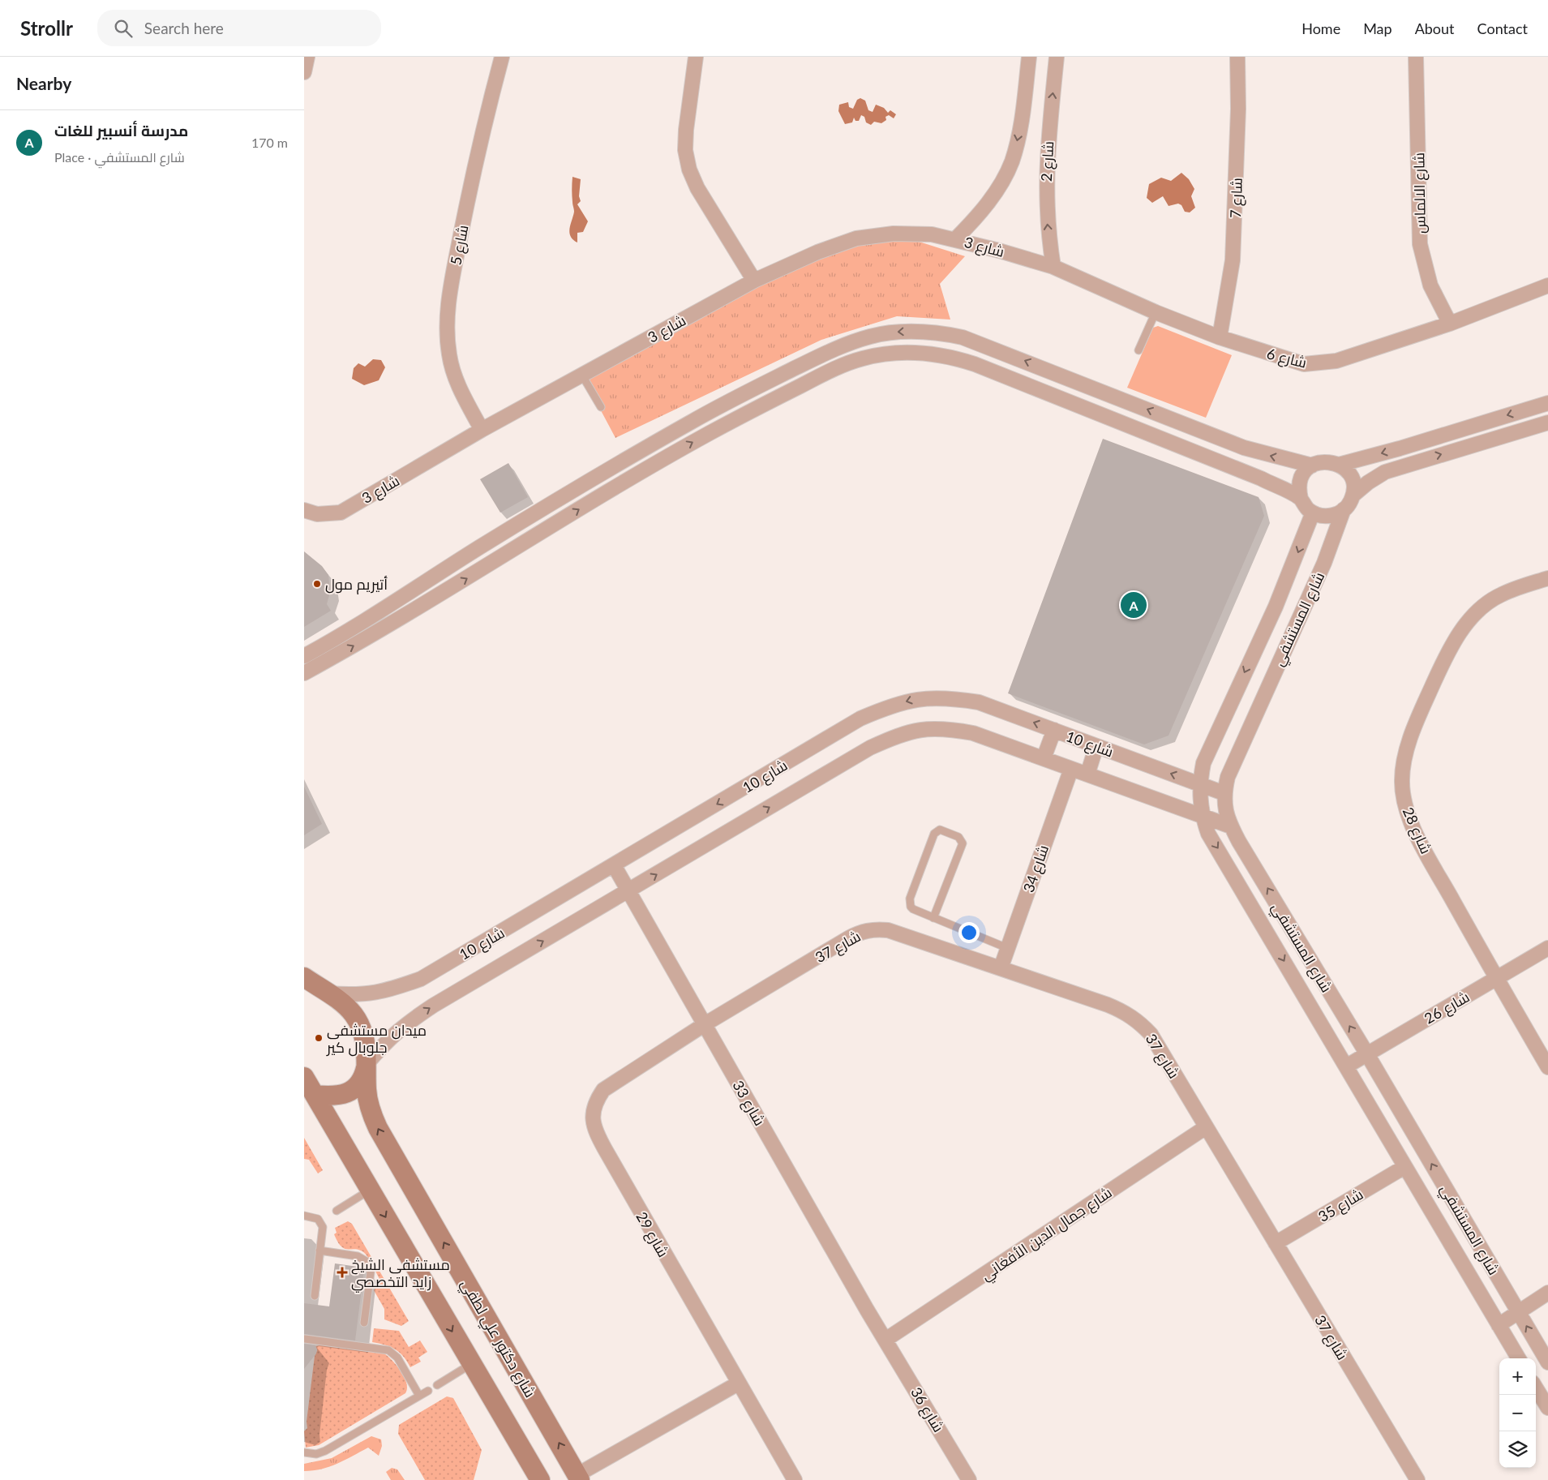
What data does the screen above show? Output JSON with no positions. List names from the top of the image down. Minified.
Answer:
{"streets":{"street":["شارع 2","شارع الالماس","شارع 7","شارع 5","شارع 3","شارع 6","شارع المستشفي","شارع 10","شارع 28","شارع 34","شارع 37","شارع 26","شارع 33","شارع 35","شارع جمال الدين الأفغاني","شارع 29","شارع دكتور علي لطفي","شارع 36"]},"crossings":[["شارع 2","شارع 3"],["شارع 2","شارع 6"],["شارع الالماس","شارع 6"],["شارع 7","شارع 6"],["شارع 5","شارع 3"],["شارع 3","شارع 6"],["شارع المستشفي","شارع 10"],["شارع المستشفي","شارع 26"],["شارع المستشفي","شارع 35"],["شارع 10","شارع 34"],["شارع 10","شارع 33"],["شارع 10","شارع دكتور علي لطفي"],["شارع 28","شارع 26"],["شارع 34","شارع 37"],["شارع 37","شارع 33"],["شارع 37","شارع 35"],["شارع 37","شارع جمال الدين الأفغاني"],["شارع 37","شارع 29"],["شارع 33","شارع جمال الدين الأفغاني"],["شارع 33","شارع 29"],["شارع 33","شارع 36"],["شارع جمال الدين الأفغاني","شارع 36"]],"places":{"other":["أتيريم مول","ميدان مستشفى جلوبال كير"],"health":["مستشفى الشيخ زايد التخصصي"]},"page":{"header":"Strollr","search":"Search here","nav":["Home","Map","About","Contact"],"heading":"Nearby","list":[{"mark":"A","name":"مدرسة أنسبير للغات","note":"Place · شارع المستشفي","value":"170 m"}],"pins":"A","map_buttons":["+","−"]}}
